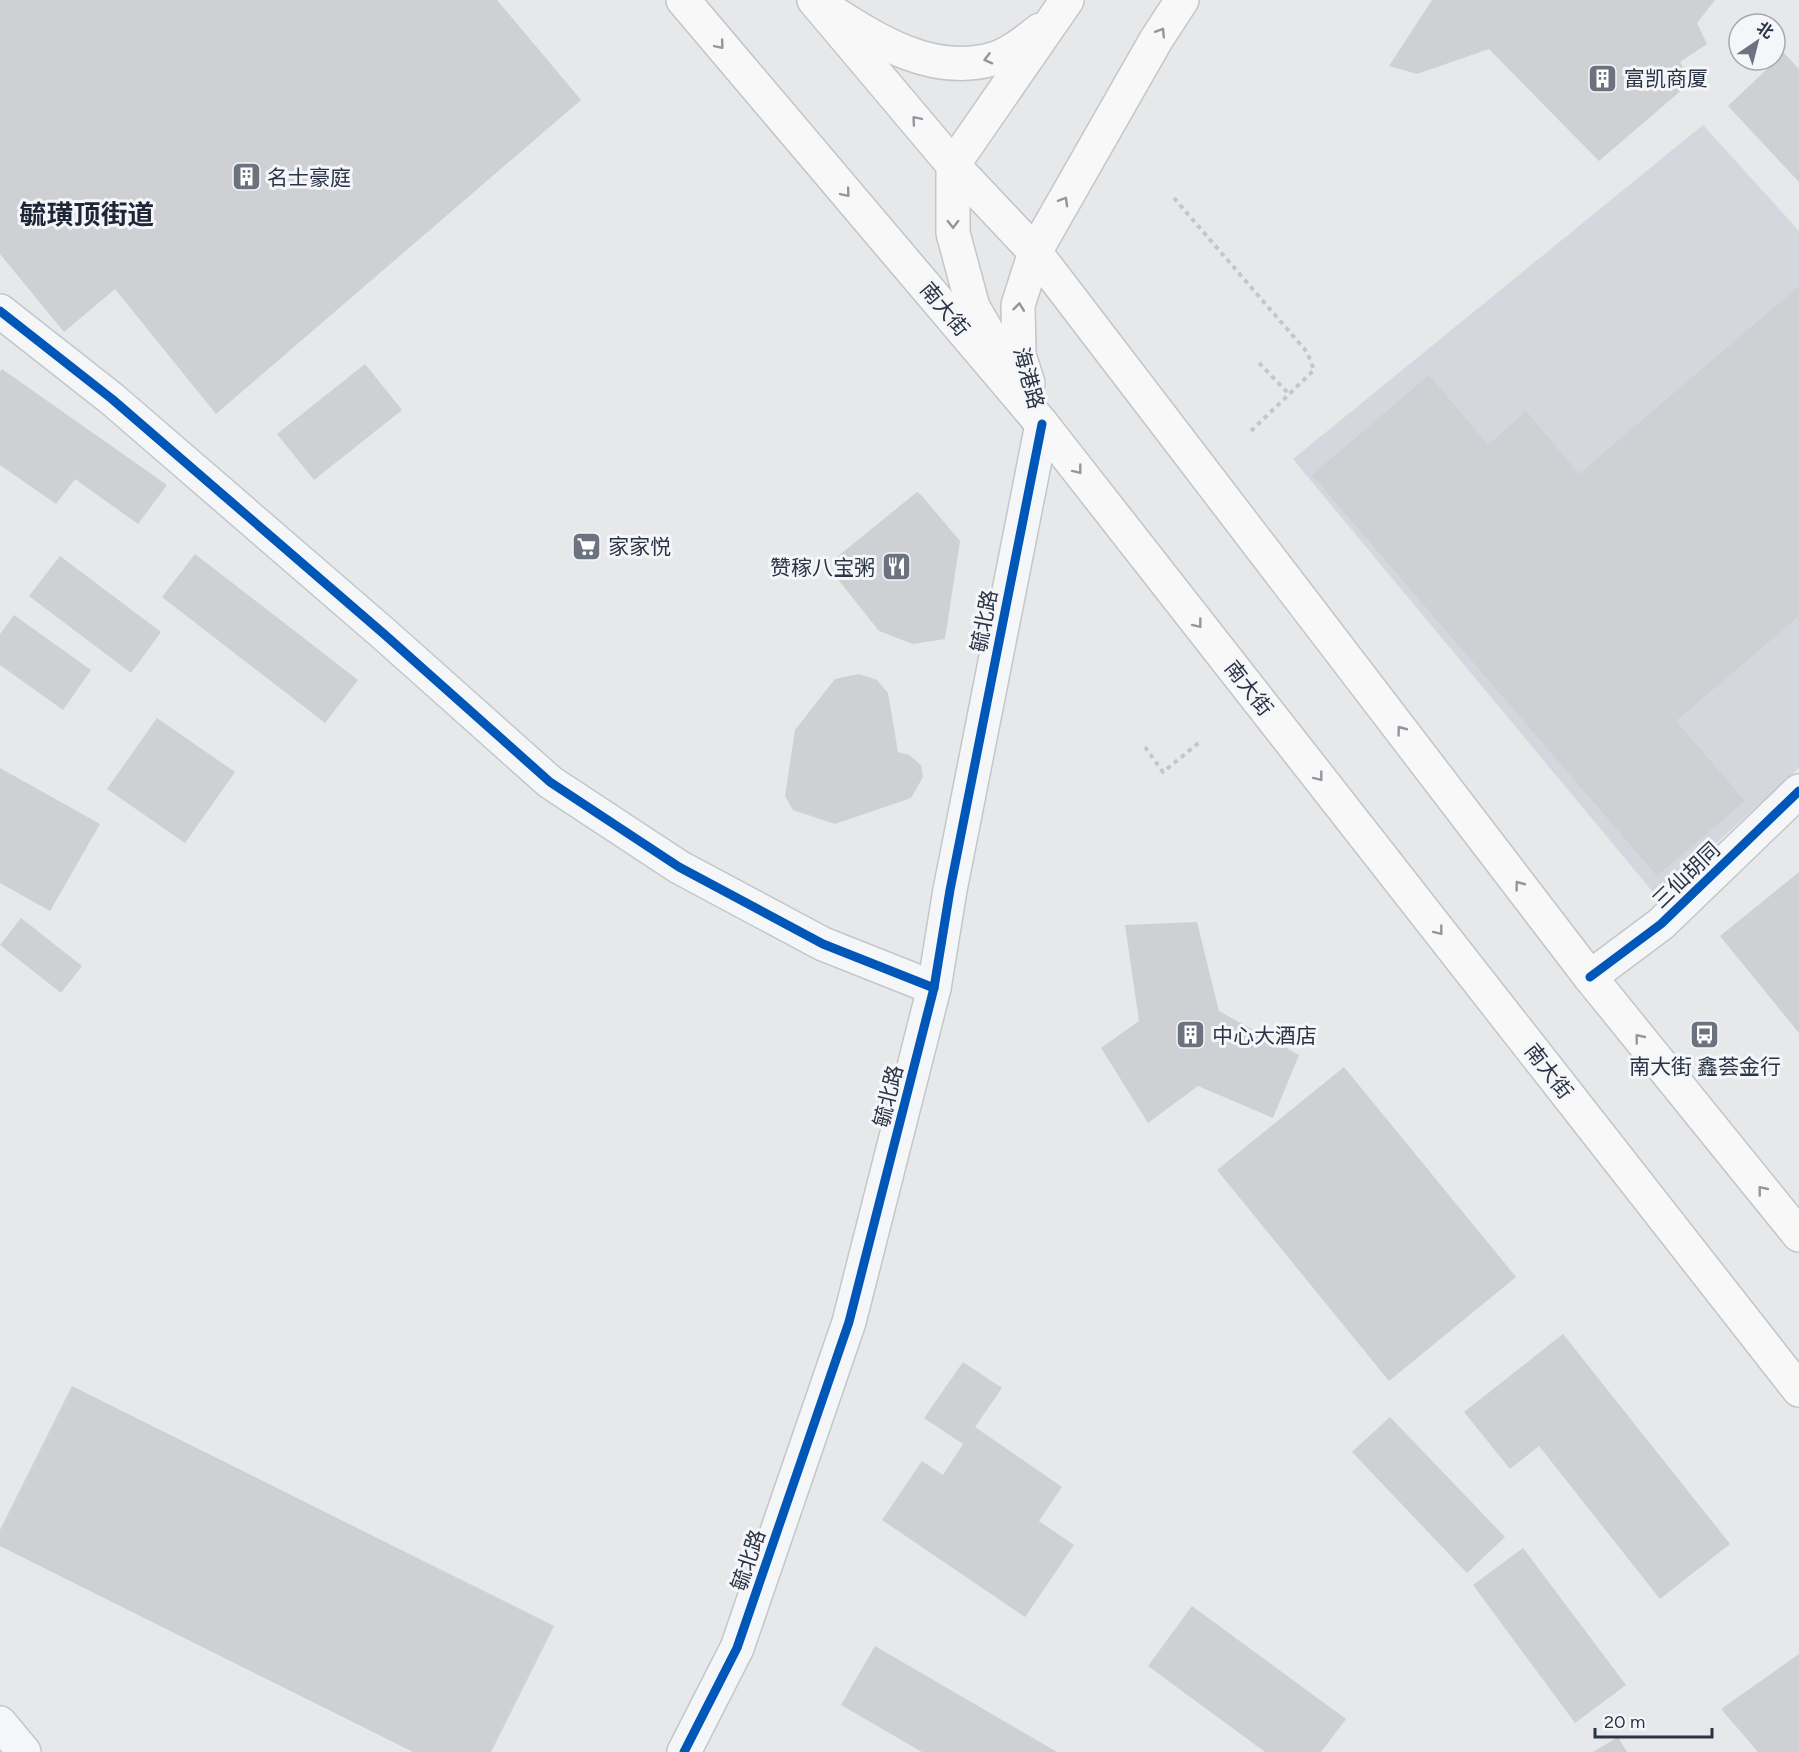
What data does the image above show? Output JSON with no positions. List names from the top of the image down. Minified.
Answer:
{"streets":{"main road":["南大街","海港路"],"street":["毓北路","三仙胡同"]},"crossings":[["南大街","海港路"],["南大街","毓北路"],["海港路","毓北路"]],"districts":["毓璜顶街道"],"places":{"building":["富凯商厦","名士豪庭","中心大酒店"],"supermarket":["家家悦"],"restaurant":["赞稼八宝粥"],"bus stop":["南大街 鑫荟金行"]},"scale_bar":"20 m","north":"top right"}
